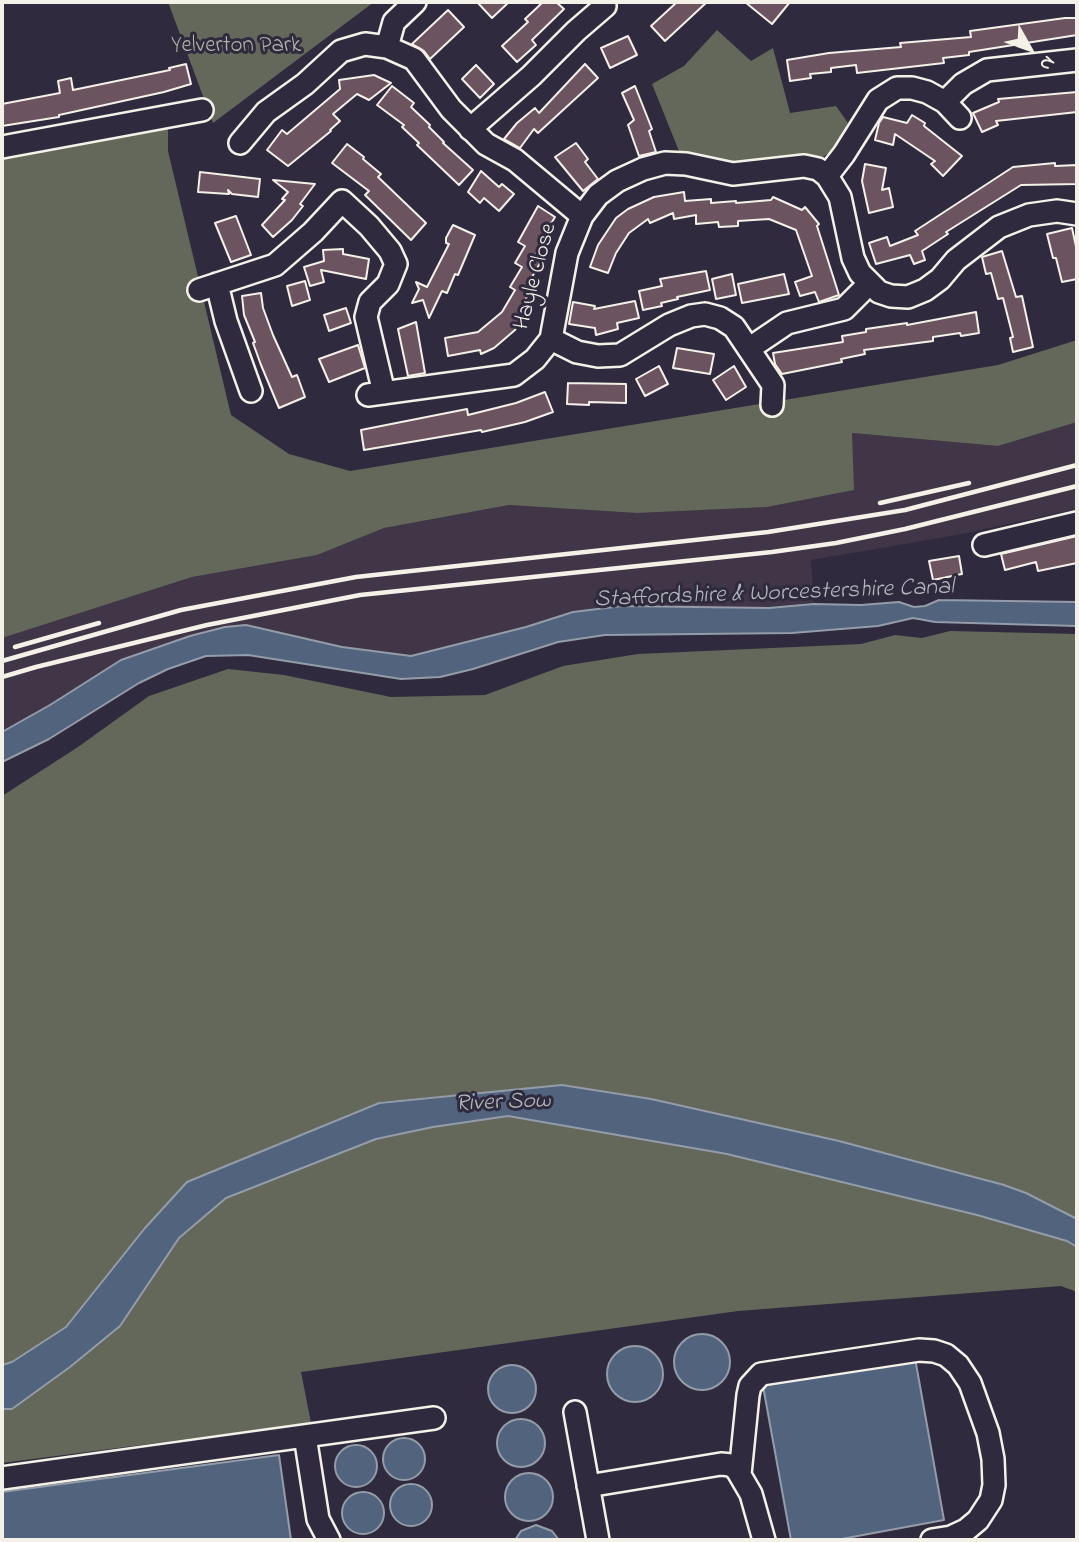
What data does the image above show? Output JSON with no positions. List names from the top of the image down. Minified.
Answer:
{"streets":{"street":["Hayle Close"]},"water":["Staffordshire & Worcestershire Canal","River Sow"],"parks":["Yelverton Park"],"north":"bottom right"}
